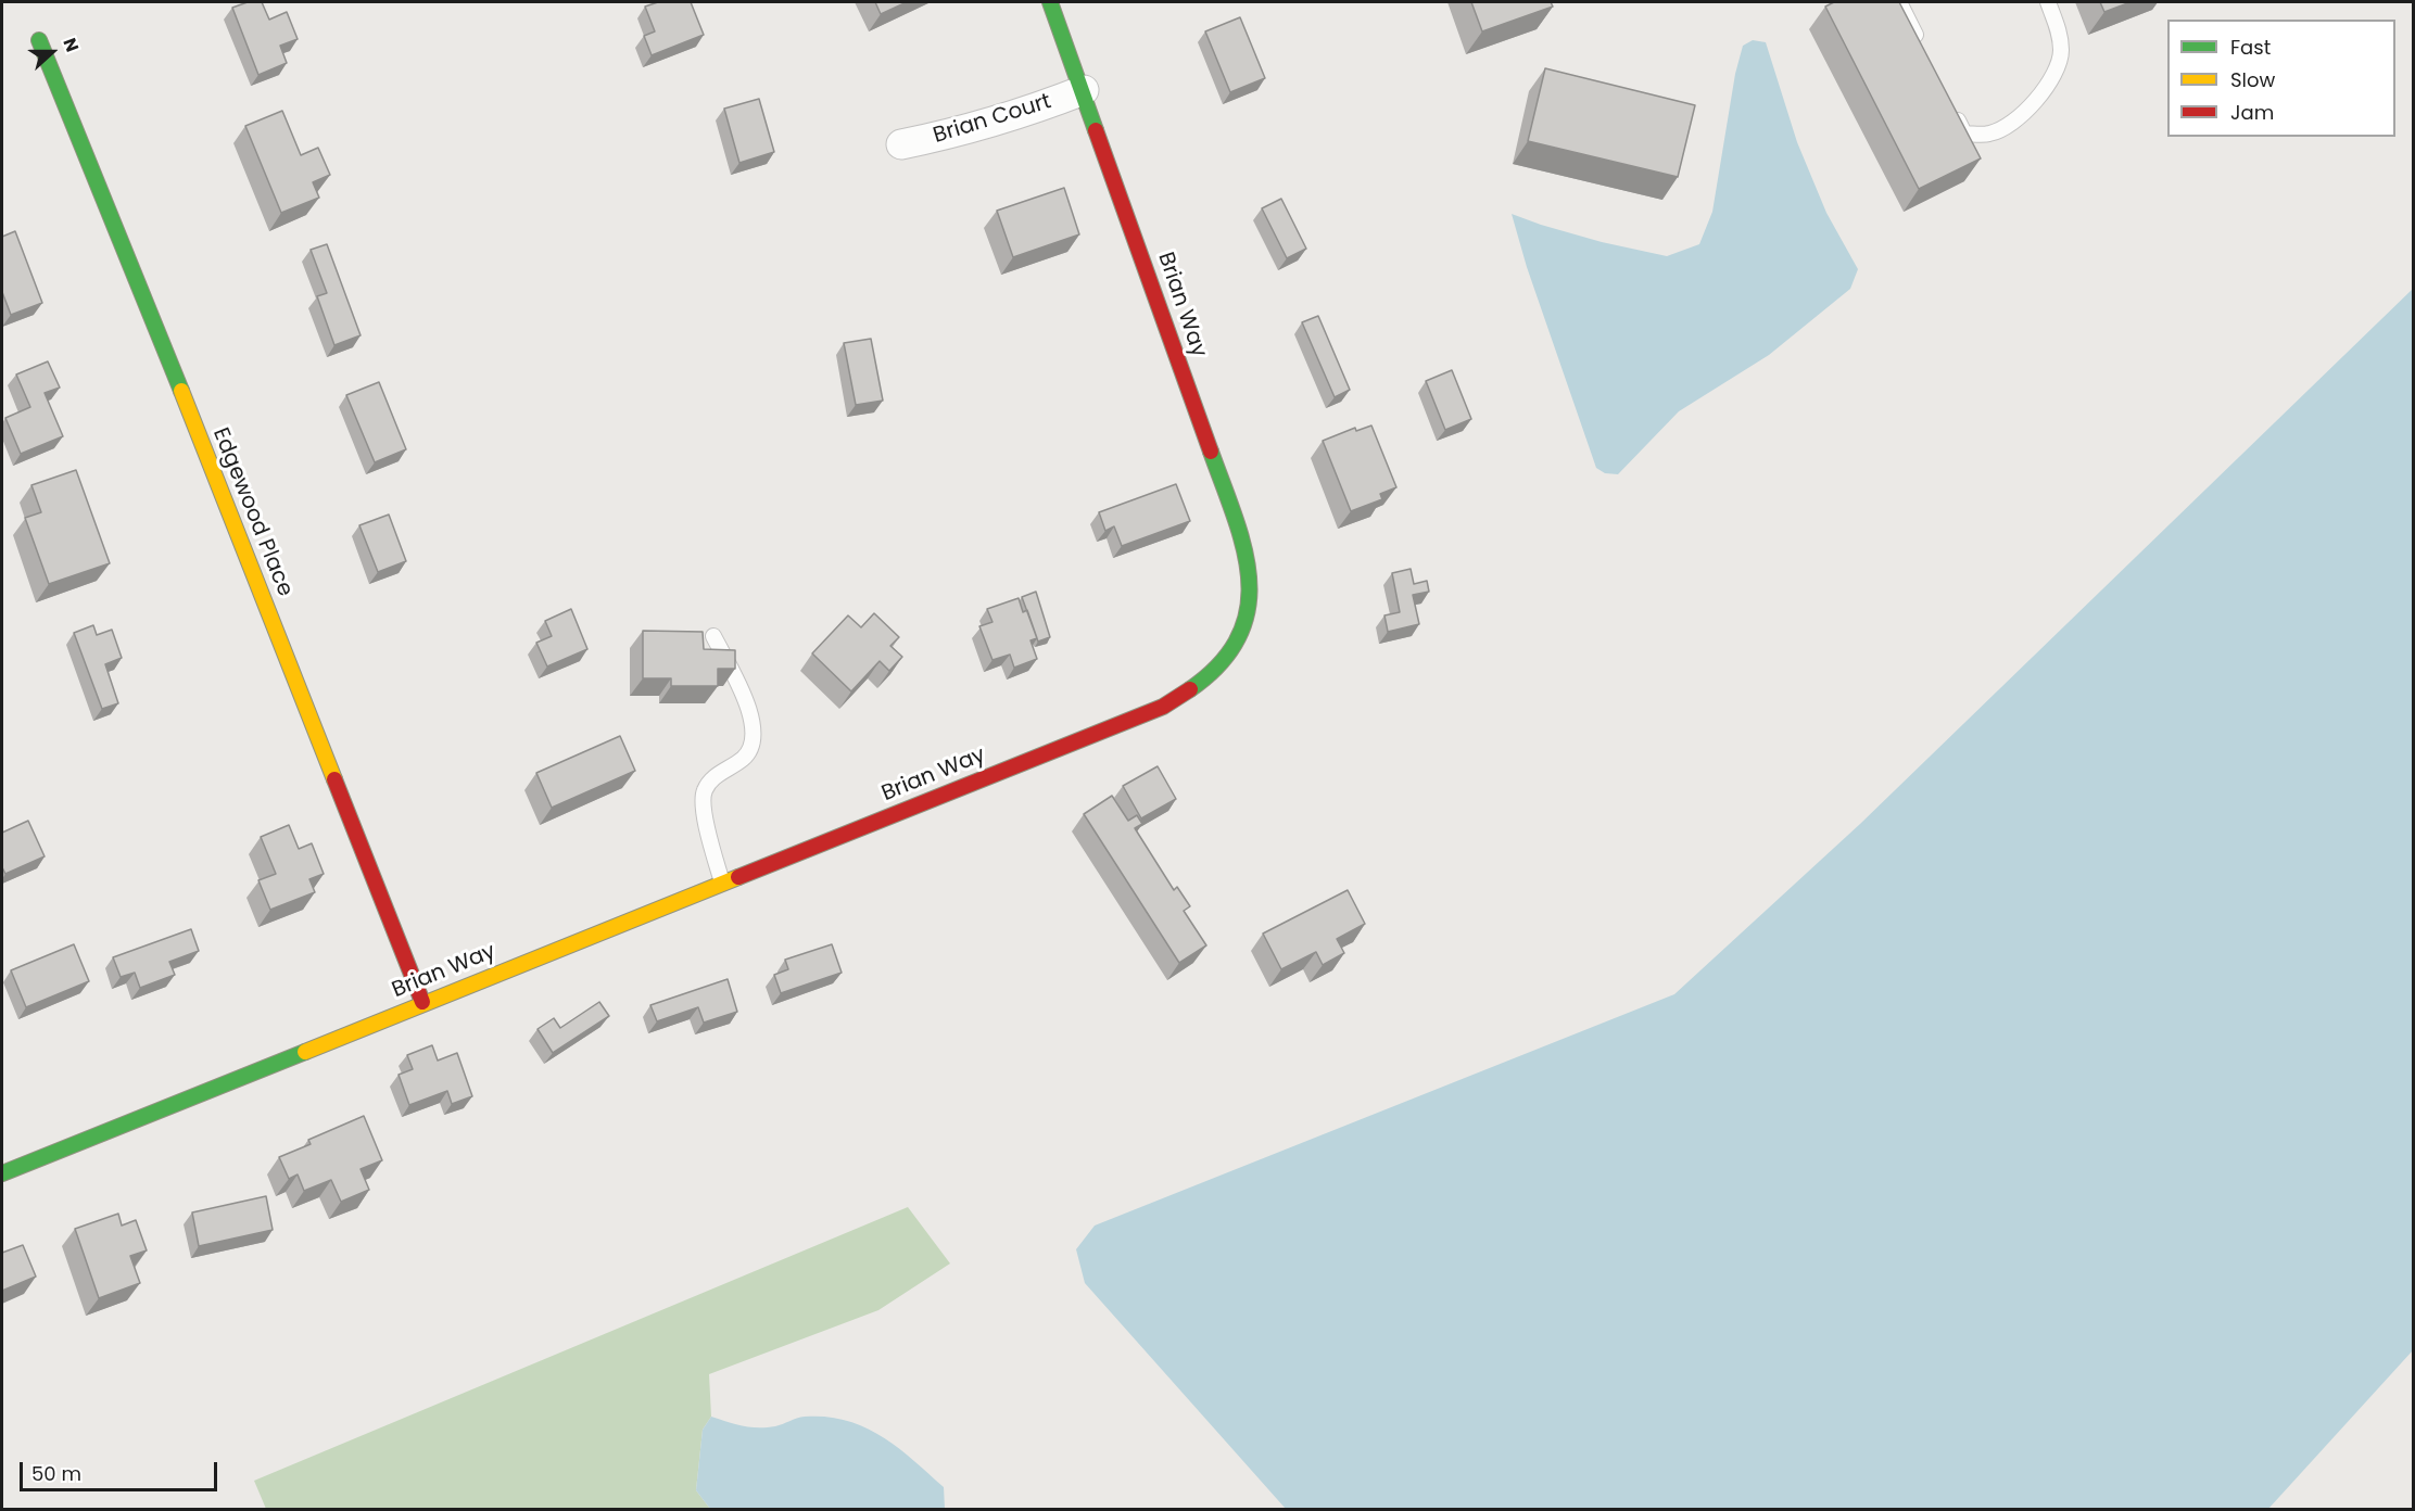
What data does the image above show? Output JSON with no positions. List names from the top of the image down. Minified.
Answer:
{"streets":{"street":["Brian Court","Brian Way","Edgewood Place"]},"crossings":[["Brian Court","Brian Way"],["Brian Way","Edgewood Place"]],"legend":["Fast","Slow","Jam"],"scale_bar":"50 m","north":"right"}
